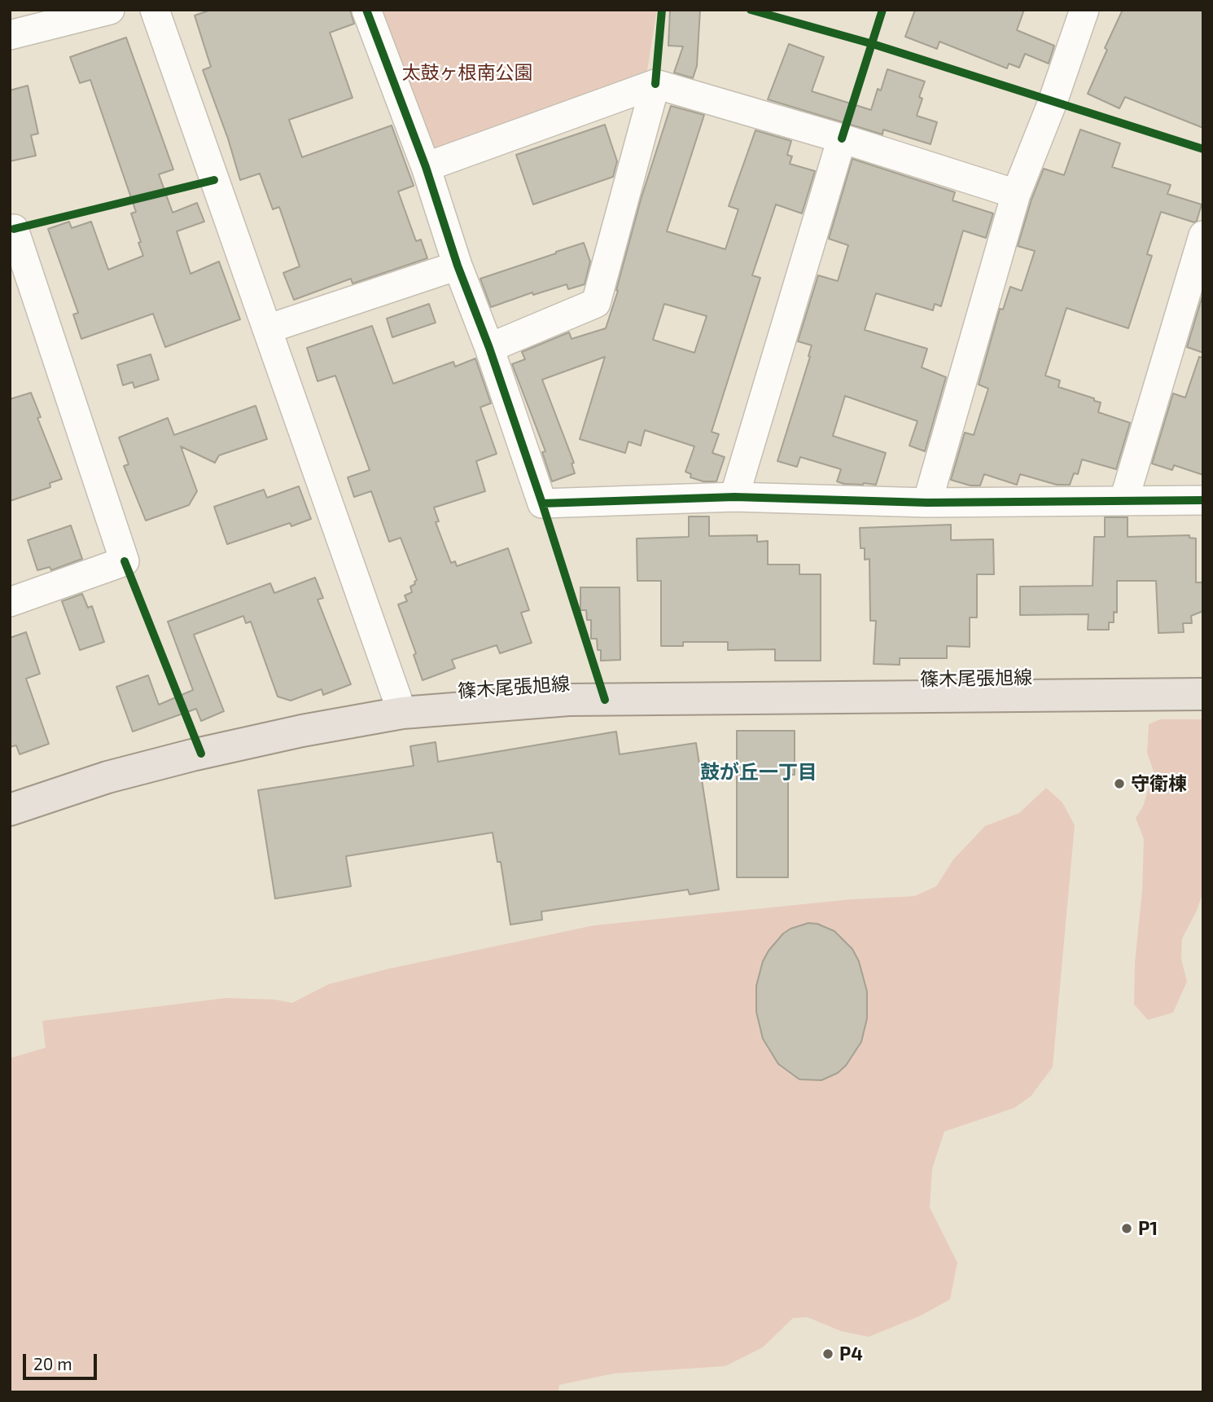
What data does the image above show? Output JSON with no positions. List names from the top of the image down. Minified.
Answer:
{"streets":{"main road":["篠木尾張旭線"]},"districts":["鼓が丘一丁目"],"parks":["太鼓ヶ根南公園"],"places":["守衛棟","P1","P4"],"scale_bar":"20 m"}
